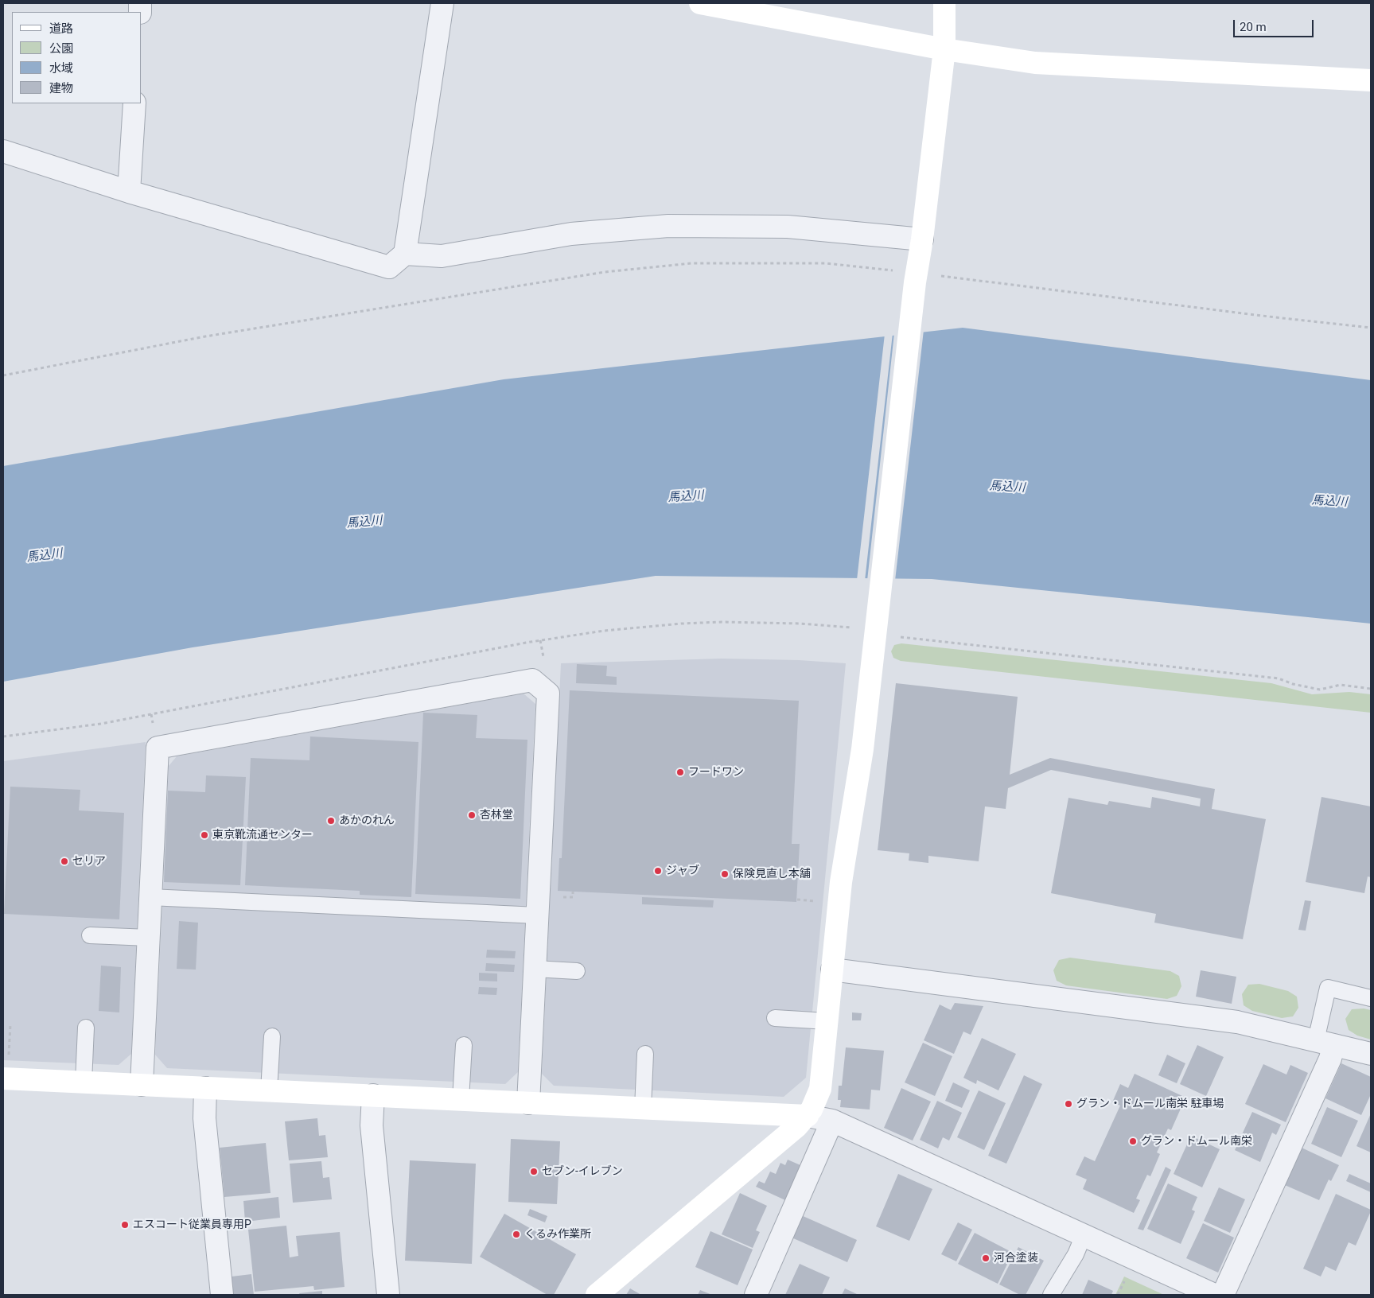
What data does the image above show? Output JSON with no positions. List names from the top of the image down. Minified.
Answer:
{"water":["馬込川"],"places":["フードワン","杏林堂","あかのれん","東京靴流通センター","セリア","ジャブ","保険見直し本舗","グラン・ドムール南栄 駐車場","グラン・ドムール南栄","セブン-イレブン","エスコート従業員専用P","くるみ作業所","河合塗装"],"legend":["道路","公園","水域","建物"],"scale_bar":"20 m"}
